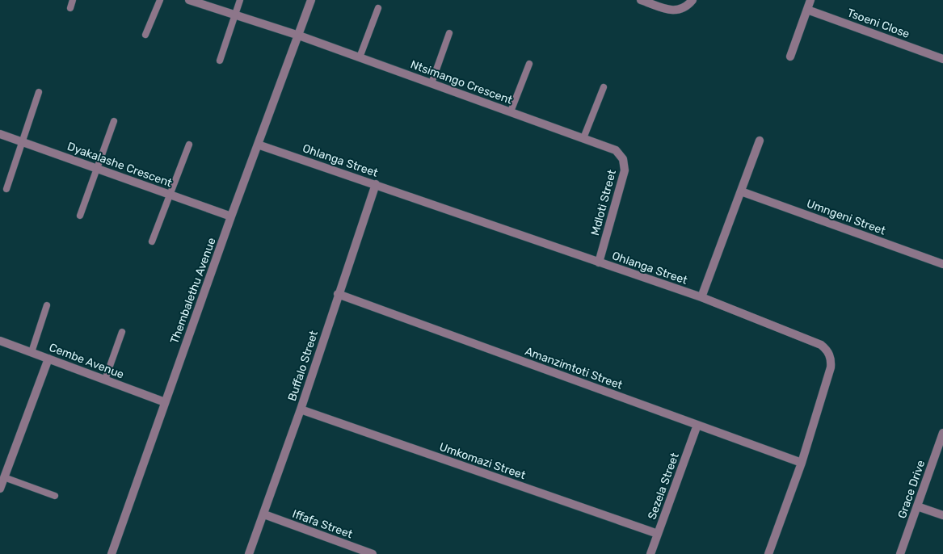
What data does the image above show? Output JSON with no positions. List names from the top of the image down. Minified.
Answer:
{"streets":{"street":["Tsoeni Close","Ntsimango Crescent","Ohlanga Street","Dyakalashe Crescent","Mdloti Street","Umngeni Street","Thembalethu Avenue","Cembe Avenue","Buffalo Street","Amanzimtoti Street","Umkomazi Street","Sezela Street","Grace Drive","Iffafa Street"]},"crossings":[["Ntsimango Crescent","Mdloti Street"],["Ntsimango Crescent","Thembalethu Avenue"],["Ohlanga Street","Mdloti Street"],["Ohlanga Street","Thembalethu Avenue"],["Ohlanga Street","Buffalo Street"],["Ohlanga Street","Amanzimtoti Street"],["Dyakalashe Crescent","Thembalethu Avenue"],["Thembalethu Avenue","Cembe Avenue"],["Buffalo Street","Amanzimtoti Street"],["Buffalo Street","Umkomazi Street"],["Buffalo Street","Iffafa Street"],["Amanzimtoti Street","Sezela Street"],["Umkomazi Street","Sezela Street"]]}
